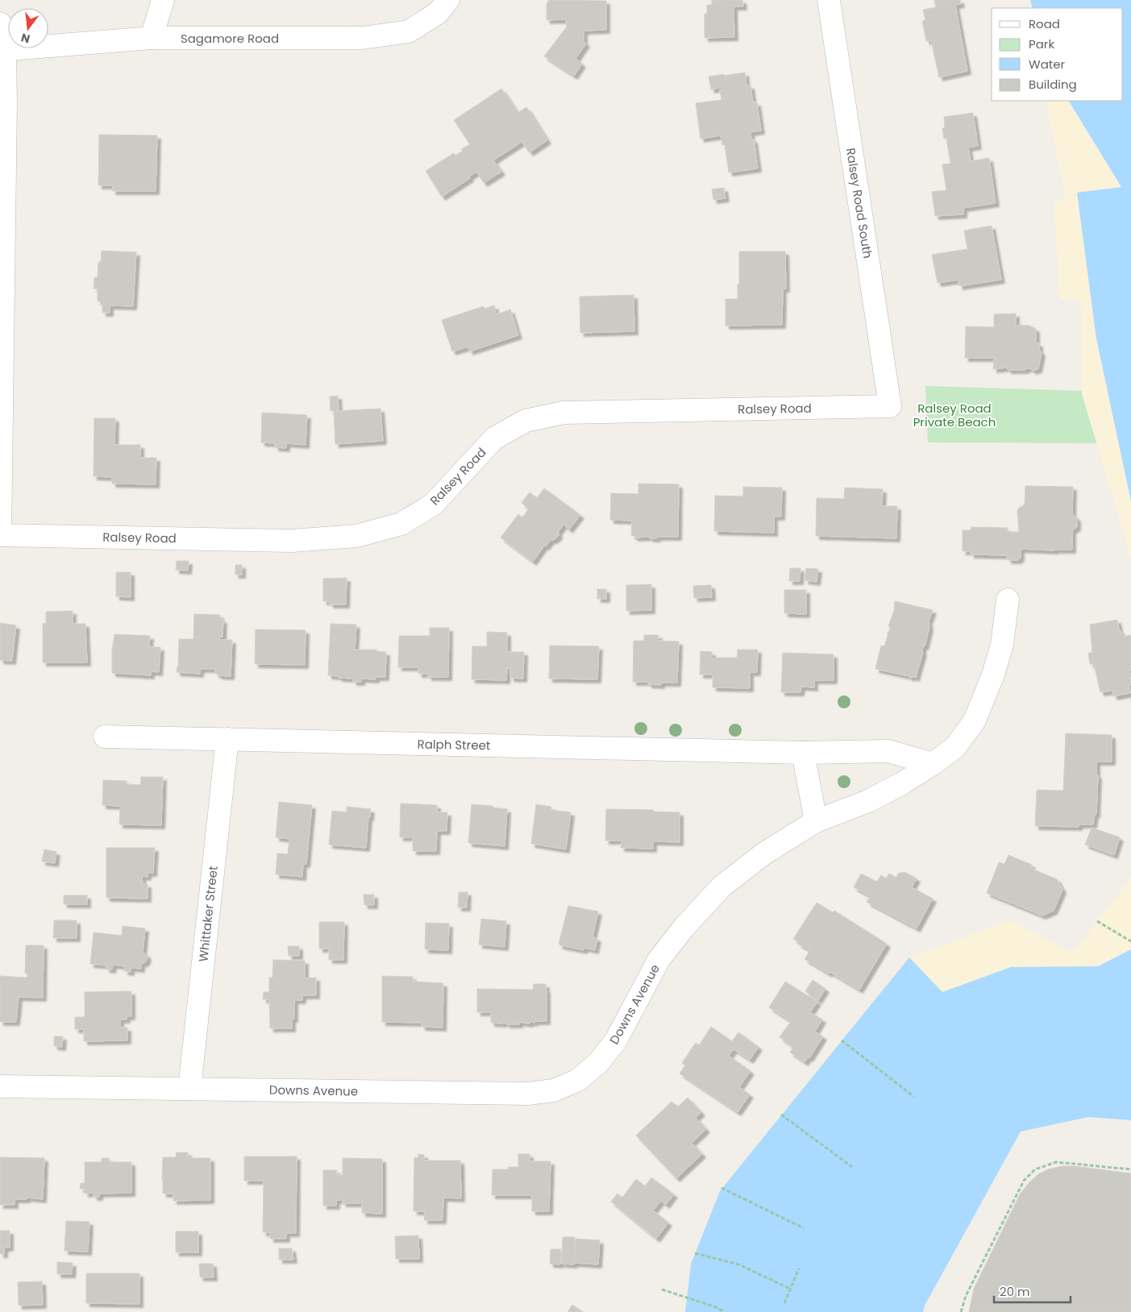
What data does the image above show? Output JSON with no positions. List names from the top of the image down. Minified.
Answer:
{"streets":{"street":["Sagamore Road","Ralsey Road South","Ralsey Road","Ralph Street","Whittaker Street","Downs Avenue"]},"crossings":[["Ralsey Road South","Ralsey Road"],["Ralph Street","Whittaker Street"],["Ralph Street","Downs Avenue"],["Whittaker Street","Downs Avenue"]],"parks":["Ralsey Road Private Beach"],"legend":["Road","Park","Water","Building"],"scale_bar":"20 m","north":"bottom"}
